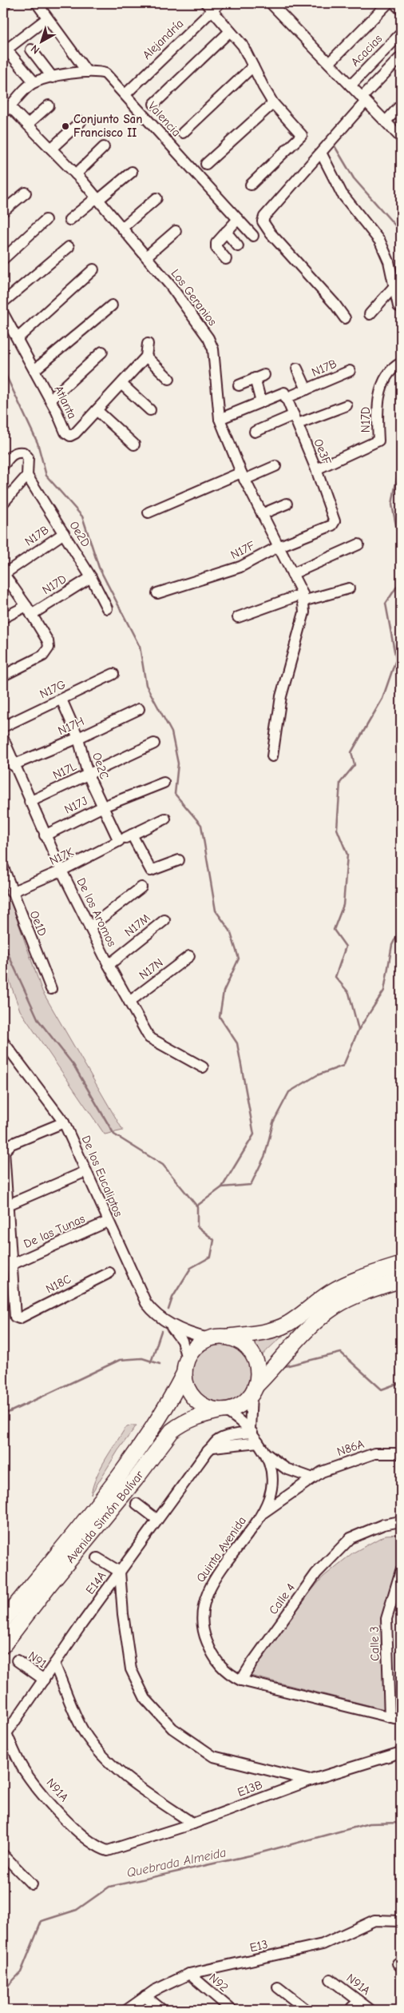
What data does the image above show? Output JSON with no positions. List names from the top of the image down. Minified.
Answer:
{"streets":{"highway":["Avenida Simón Bolívar"],"street":["Alejandría","Acacias","Valencia","Los Geranios","N17B","Atlanta","N17D","Oe3F","Oe2D","N17F","N17G","N17H","Oe2C","N17L","N17J","N17K","De los Aromos","Oe1D","N17M","N17N","De los Eucaliptos","De las Tunas","N18C","N86A","Quinta Avenida","E14A","Calle 4","Calle 3","N91","E13B","N91A","E13","N92"]},"crossings":[["Alejandría","Valencia"],["Los Geranios","N17B"],["Los Geranios","N17F"],["N17B","Oe3F"],["N17B","Oe2D"],["N17D","Oe3F"],["N17D","Oe2D"],["Oe3F","N17F"],["N17G","Oe2C"],["N17H","Oe2C"],["N17H","De los Aromos"],["Oe2C","N17L"],["Oe2C","N17J"],["Oe2C","N17K"],["N17L","De los Aromos"],["N17J","De los Aromos"],["N17K","De los Aromos"],["N17K","Oe1D"],["De los Aromos","N17M"],["De los Aromos","N17N"],["De los Eucaliptos","De las Tunas"],["De los Eucaliptos","Avenida Simón Bolívar"],["De los Eucaliptos","Quinta Avenida"],["De las Tunas","N18C"],["N86A","Quinta Avenida"],["Avenida Simón Bolívar","Quinta Avenida"],["Quinta Avenida","E14A"],["Quinta Avenida","Calle 4"],["Quinta Avenida","Calle 3"],["E14A","N91"],["E14A","N91A"],["E13B","N91A"],["E13","N92"]],"water":["Quebrada Almeida"],"places":["Conjunto San Francisco II"],"north":"bottom left"}
